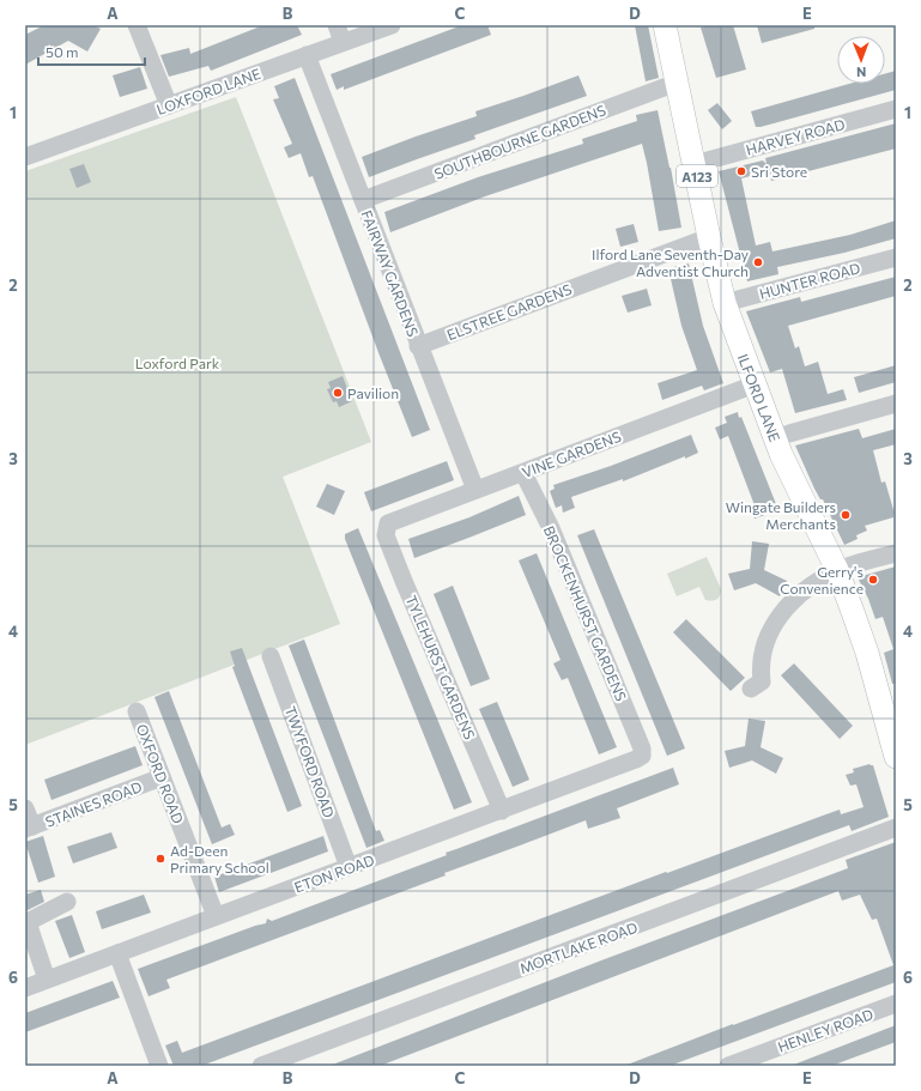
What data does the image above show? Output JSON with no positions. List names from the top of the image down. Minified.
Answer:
{"streets":{"main road":["A123","ILFORD LANE"],"street":["LOXFORD LANE","HARVEY ROAD","SOUTHBOURNE GARDENS","FAIRWAY GARDENS","HUNTER ROAD","ELSTREE GARDENS","VINE GARDENS","BROCKENHURST GARDENS","TYLEHURST GARDENS","TWYFORD ROAD","OXFORD ROAD","STAINES ROAD","ETON ROAD","MORTLAKE ROAD","HENLEY ROAD"]},"crossings":[["LOXFORD LANE","FAIRWAY GARDENS"],["HARVEY ROAD","ILFORD LANE"],["SOUTHBOURNE GARDENS","FAIRWAY GARDENS"],["SOUTHBOURNE GARDENS","ILFORD LANE"],["FAIRWAY GARDENS","ELSTREE GARDENS"],["FAIRWAY GARDENS","VINE GARDENS"],["HUNTER ROAD","ILFORD LANE"],["ELSTREE GARDENS","ILFORD LANE"],["ILFORD LANE","VINE GARDENS"],["VINE GARDENS","BROCKENHURST GARDENS"],["VINE GARDENS","TYLEHURST GARDENS"],["BROCKENHURST GARDENS","ETON ROAD"],["TYLEHURST GARDENS","ETON ROAD"],["TWYFORD ROAD","ETON ROAD"],["OXFORD ROAD","STAINES ROAD"],["OXFORD ROAD","ETON ROAD"]],"parks":["Loxford Park"],"places":["Sri Store","Ilford Lane Seventh-Day Adventist Church","Pavilion","Wingate Builders Merchants","Gerry's Convenience","Ad-Deen Primary School"],"scale_bar":"50 m","north":"bottom","grid":{"columns":["A","B","C","D","E"],"rows":["1","2","3","4","5","6"]}}
